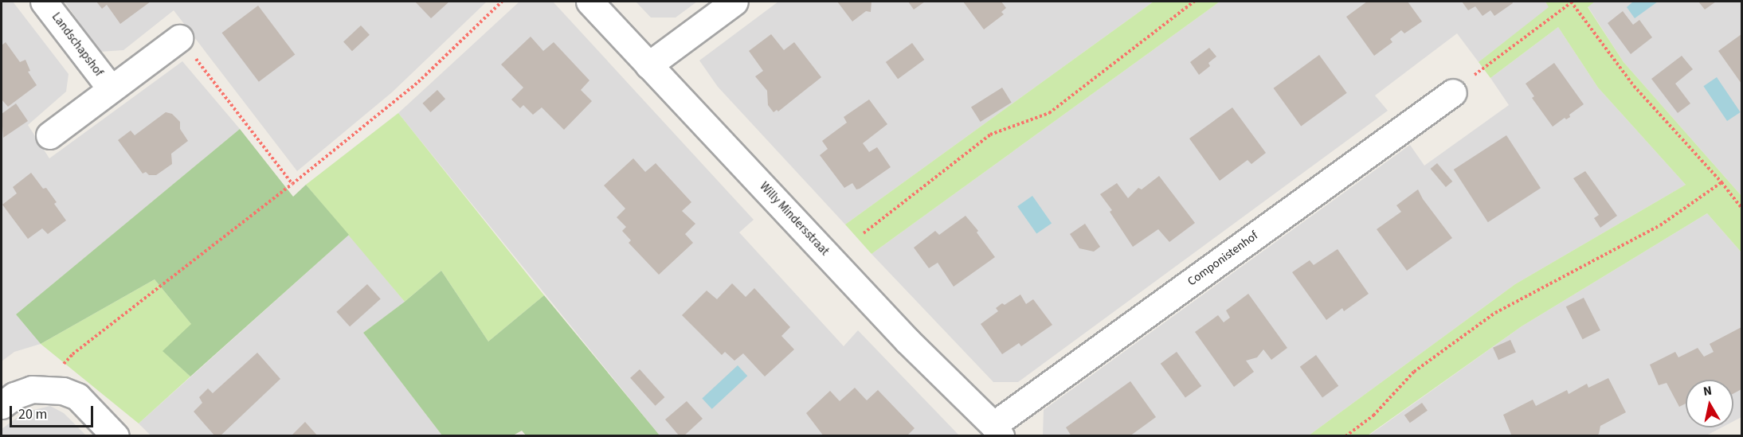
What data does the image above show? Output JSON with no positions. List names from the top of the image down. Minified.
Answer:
{"streets":{"street":["Landschapshof","Willy Mindersstraat","Componistenhof"]},"crossings":[["Willy Mindersstraat","Componistenhof"]],"scale_bar":"20 m","north":"top"}
